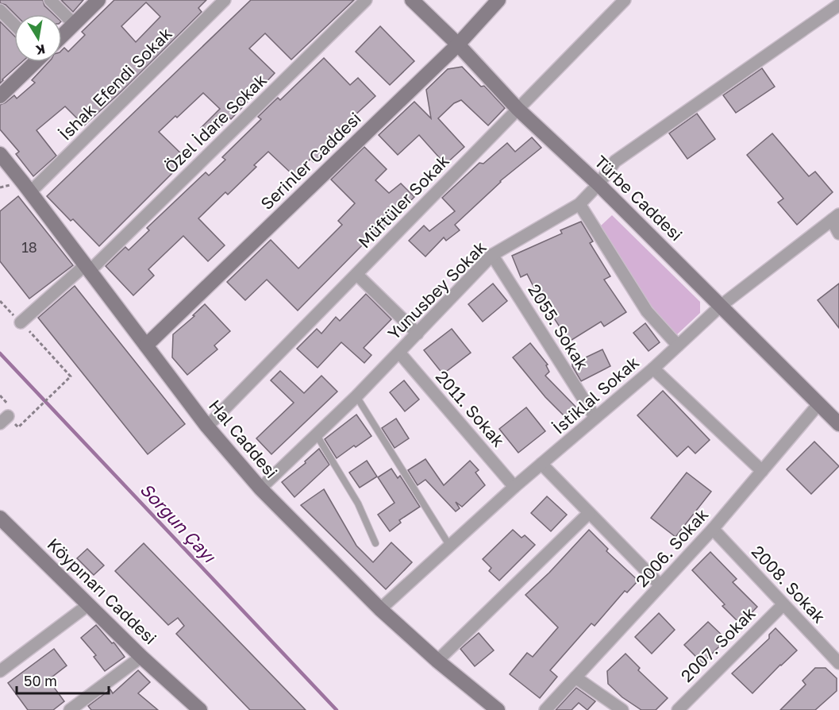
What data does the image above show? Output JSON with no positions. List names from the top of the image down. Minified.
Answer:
{"streets":{"street":["İshak Efendi Sokak","Özel İdare Sokak","Serinler Caddesi","Türbe Caddesi","Müftüler Sokak","Yunusbey Sokak","2055. Sokak","İstiklal Sokak","2011. Sokak","Hal Caddesi","2006. Sokak","2008. Sokak","Köypınarı Caddesi","2007. Sokak"]},"crossings":[["İshak Efendi Sokak","Hal Caddesi"],["Özel İdare Sokak","Hal Caddesi"],["Serinler Caddesi","Türbe Caddesi"],["Serinler Caddesi","Hal Caddesi"],["Türbe Caddesi","Müftüler Sokak"],["Türbe Caddesi","Yunusbey Sokak"],["Türbe Caddesi","İstiklal Sokak"],["Türbe Caddesi","2006. Sokak"],["Müftüler Sokak","Hal Caddesi"],["Yunusbey Sokak","2055. Sokak"],["Yunusbey Sokak","2011. Sokak"],["Yunusbey Sokak","Hal Caddesi"],["2055. Sokak","İstiklal Sokak"],["İstiklal Sokak","2011. Sokak"],["İstiklal Sokak","Hal Caddesi"],["2006. Sokak","2008. Sokak"],["2008. Sokak","2007. Sokak"]],"water":["Sorgun Çayı"],"house_numbers":["18"],"scale_bar":"50 m","north":"bottom"}
